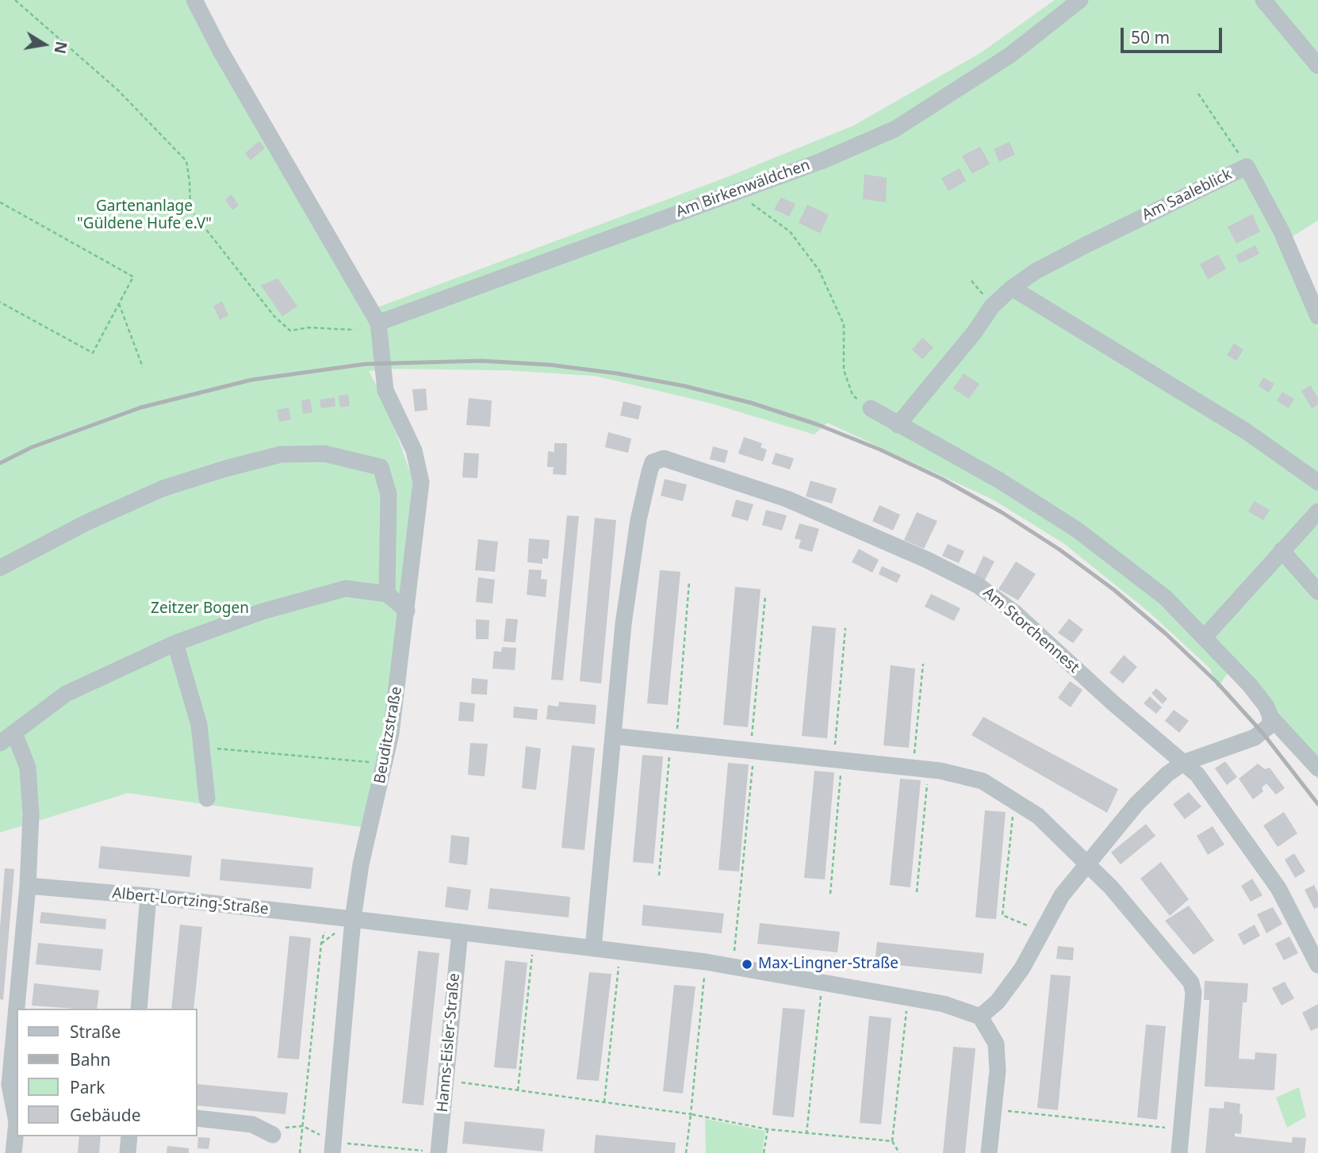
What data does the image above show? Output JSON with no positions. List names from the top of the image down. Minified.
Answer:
{"streets":{"street":["Am Birkenwäldchen","Am Saaleblick","Am Storchennest","Beuditzstraße","Albert-Lortzing-Straße","Hanns-Eisler-Straße"]},"crossings":[["Am Birkenwäldchen","Beuditzstraße"],["Beuditzstraße","Albert-Lortzing-Straße"]],"parks":["Gartenanlage \"Güldene Hufe e.V\"","Zeitzer Bogen"],"places":["Max-Lingner-Straße"],"legend":["Straße","Bahn","Park","Gebäude"],"scale_bar":"50 m","north":"right"}
